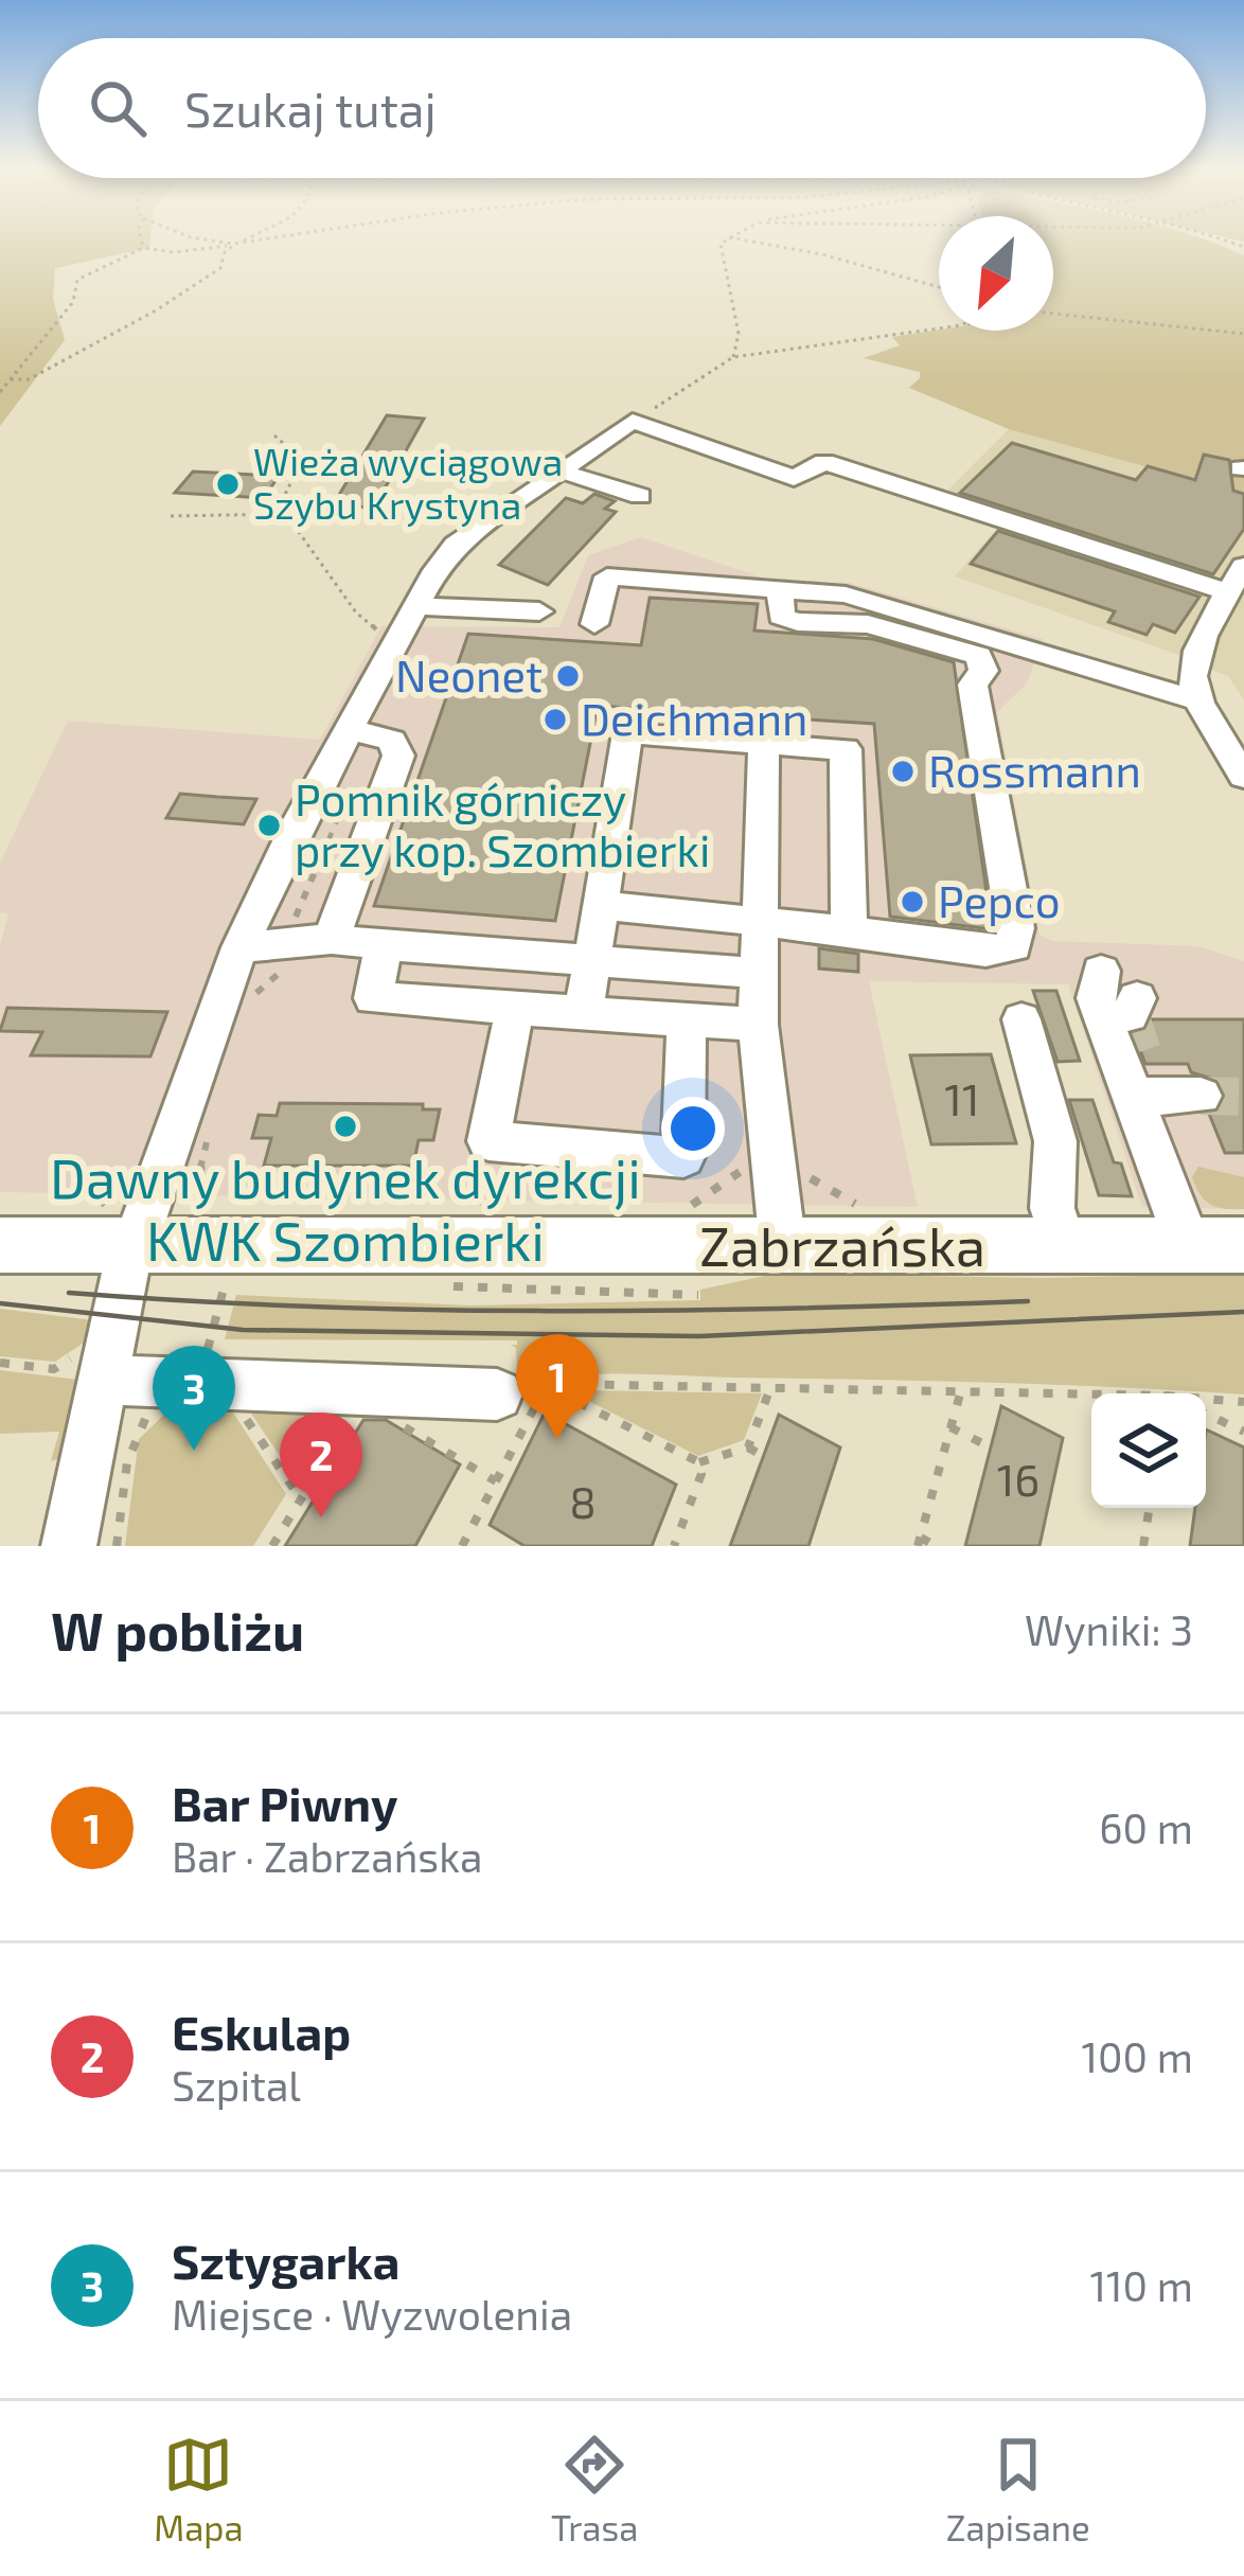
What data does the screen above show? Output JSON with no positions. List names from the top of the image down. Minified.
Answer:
{"streets":{"main road":["Zabrzańska"]},"places":["Wieża wyciągowa Szybu Krystyna","Neonet","Deichmann","Rossmann","Pomnik górniczy przy kop. Szombierki","Pepco","Dawny budynek dyrekcji KWK Szombierki"],"house_numbers":["11","16","8"],"north":"bottom left","page":{"search":"Szukaj tutaj","pins":["1","3","2"],"heading":["W pobliżu","Wyniki: 3"],"list":[{"mark":"1","name":"Bar Piwny","note":"Bar · Zabrzańska","value":"60 m"},{"mark":"2","name":"Eskulap","note":"Szpital","value":"100 m"},{"mark":"3","name":"Sztygarka","note":"Miejsce · Wyzwolenia","value":"110 m"}],"nav":["Mapa","Trasa","Zapisane"]}}
